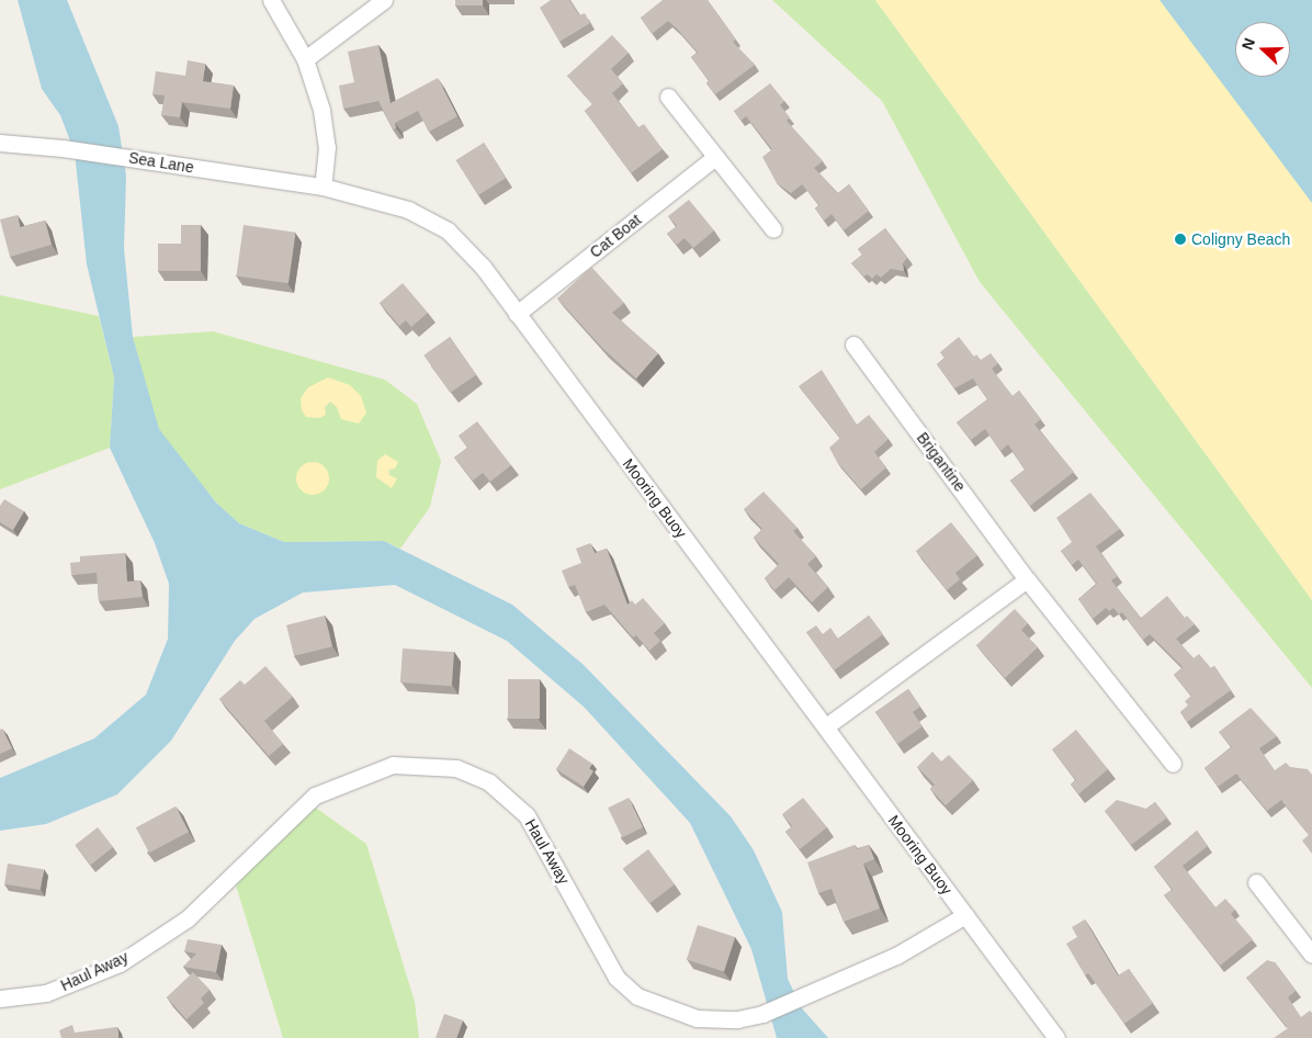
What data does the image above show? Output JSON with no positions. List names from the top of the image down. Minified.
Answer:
{"streets":{"street":["Sea Lane","Cat Boat","Brigantine","Mooring Buoy","Haul Away"]},"crossings":[["Sea Lane","Mooring Buoy"],["Cat Boat","Mooring Buoy"],["Mooring Buoy","Haul Away"]],"places":["Coligny Beach"],"north":"left"}
